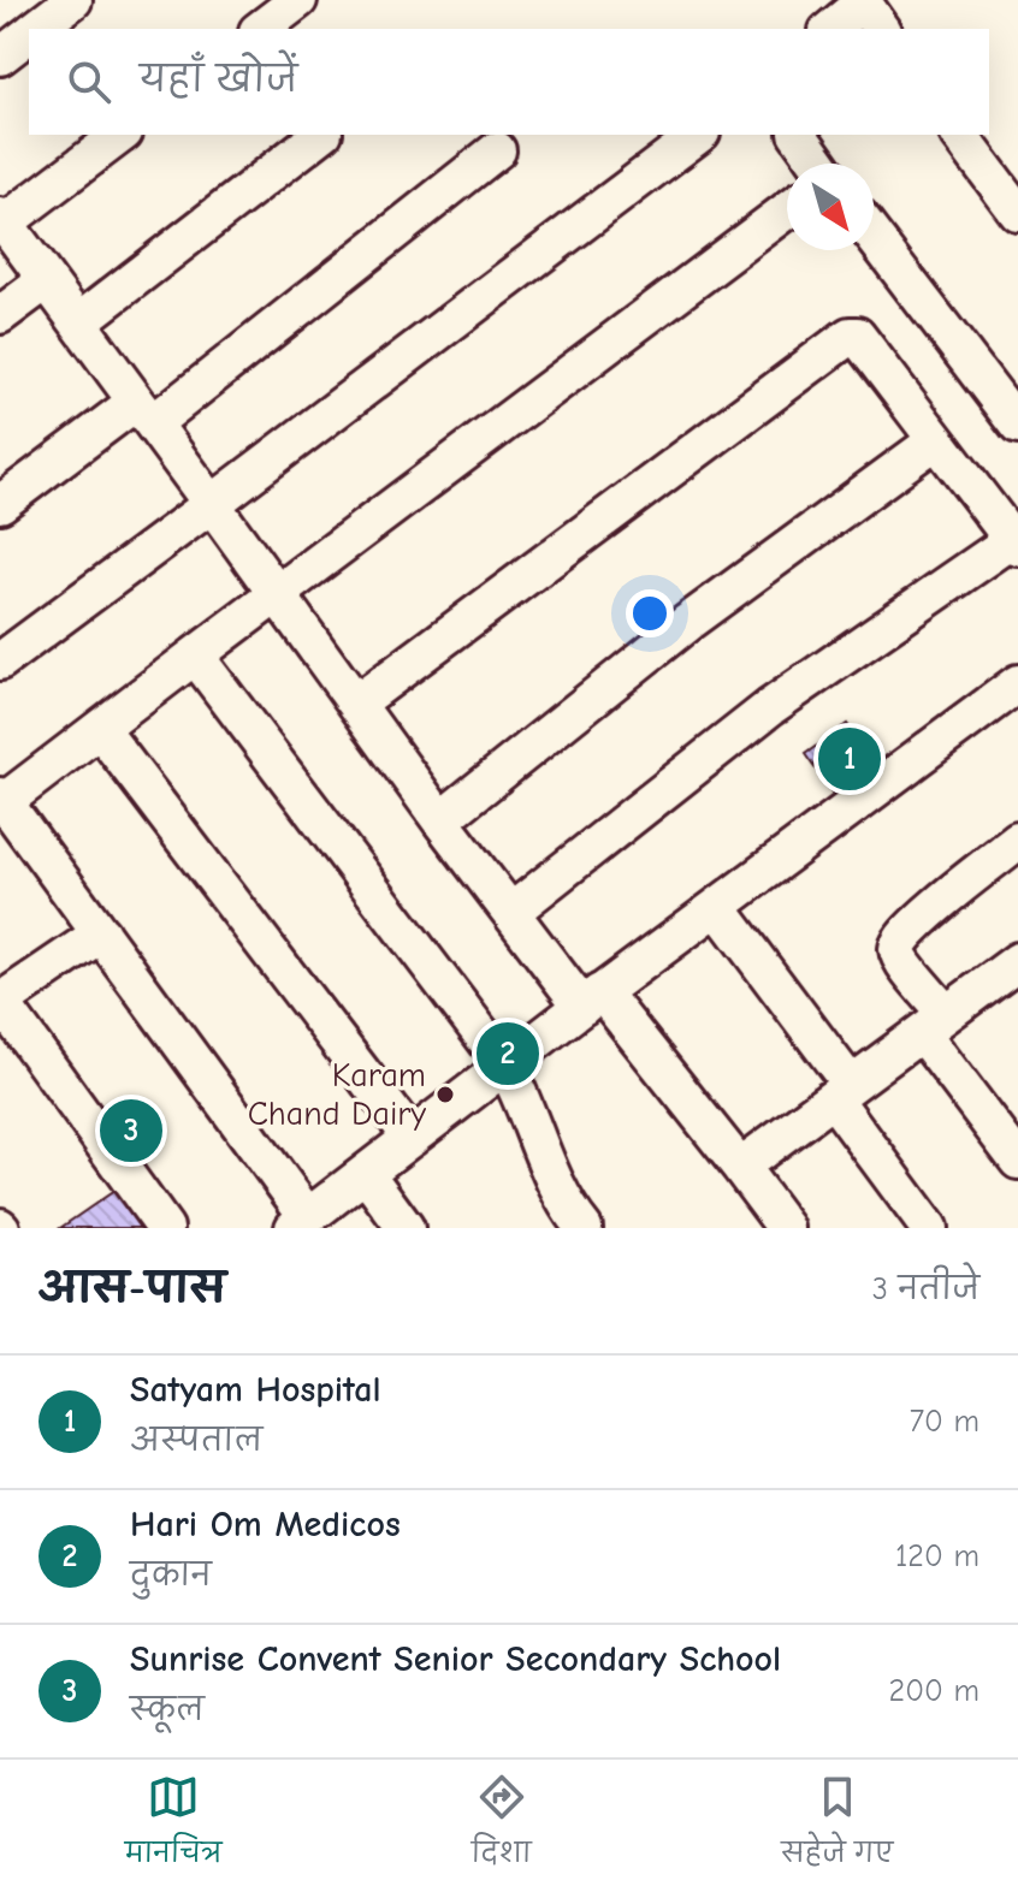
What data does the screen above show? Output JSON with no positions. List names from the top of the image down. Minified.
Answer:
{"places":["Karam Chand Dairy"],"north":"bottom right","page":{"search":"यहाँ खोजें","pins":["1","2","3"],"heading":["आस-पास","3 नतीजे"],"list":[{"mark":"1","name":"Satyam Hospital","note":"अस्पताल","value":"70 m"},{"mark":"2","name":"Hari Om Medicos","note":"दुकान","value":"120 m"},{"mark":"3","name":"Sunrise Convent Senior Secondary School","note":"स्कूल","value":"200 m"}],"nav":["मानचित्र","दिशा","सहेजे गए"]}}
